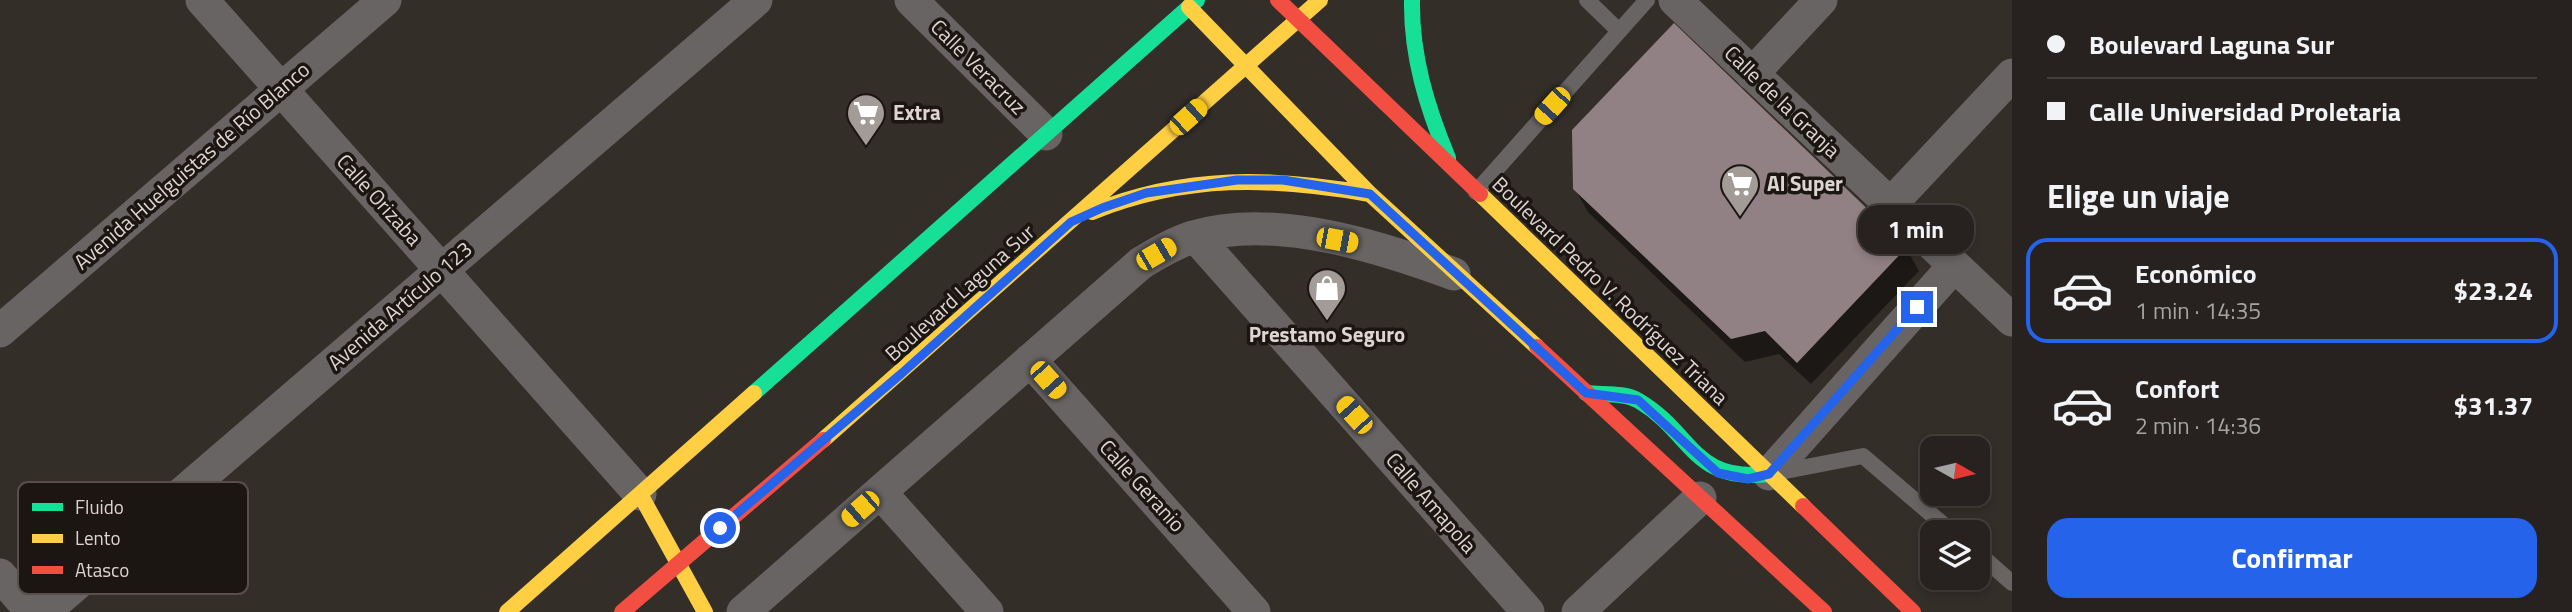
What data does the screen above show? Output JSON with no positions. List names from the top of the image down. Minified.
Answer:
{"streets":{"main road":["Boulevard Pedro V. Rodríguez Triana","Boulevard Laguna Sur"],"street":["Calle Veracruz","Calle de la Granja","Avenida Huelguistas de Río Blanco","Calle Orizaba","Avenida Artículo 123","Calle Geranio","Calle Amapola"]},"crossings":[["Avenida Huelguistas de Río Blanco","Calle Orizaba"],["Calle Orizaba","Avenida Artículo 123"],["Boulevard Pedro V. Rodríguez Triana","Boulevard Laguna Sur"]],"places":{"supermarket":["Extra","Al Super"],"shop":["Prestamo Seguro"]},"legend":["Fluido","Lento","Atasco"],"north":"right","page":{"banner":["Boulevard Laguna Sur","Calle Universidad Proletaria"],"heading":"Elige un viaje","bubble":"1 min","list":[{"name":"Económico","note":"1 min · 14:35","value":"$23.24"},{"name":"Confort","note":"2 min · 14:36","value":"$31.37"}],"buttons":"Confirmar"}}
